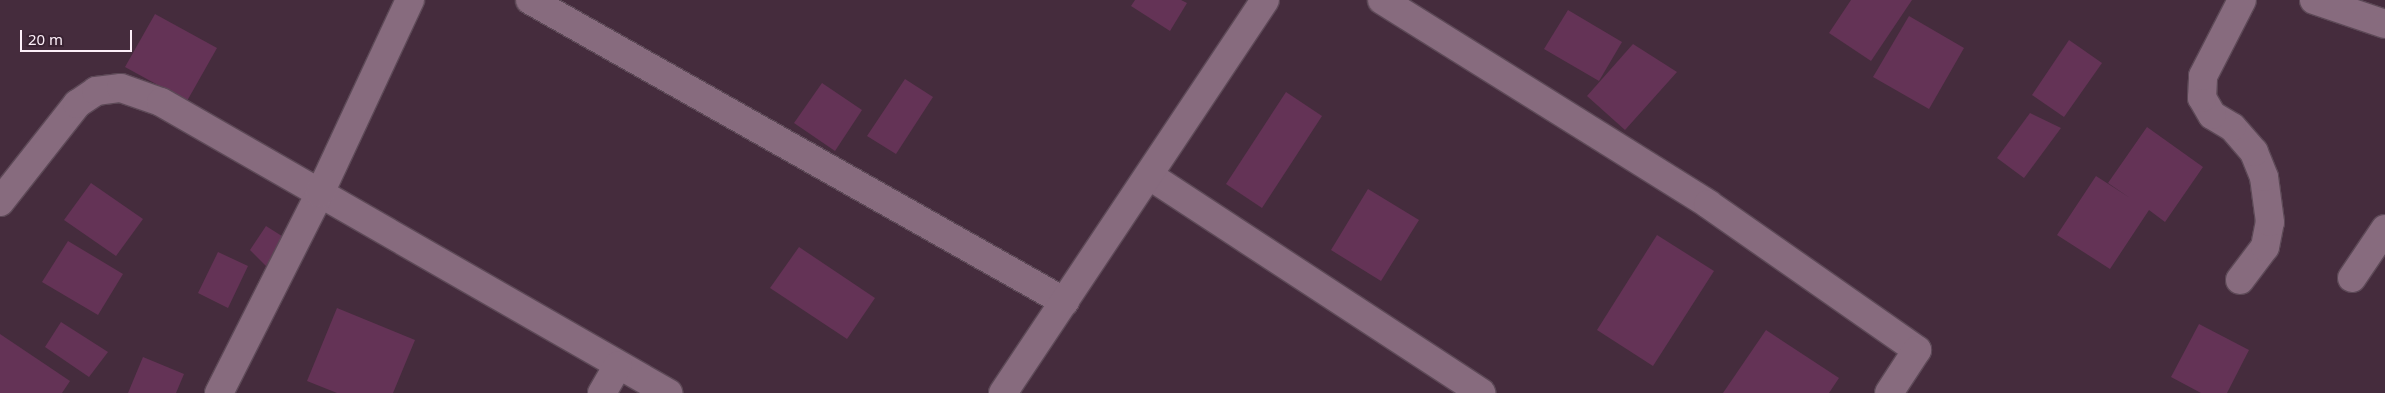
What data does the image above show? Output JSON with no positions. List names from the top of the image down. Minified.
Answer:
{"scale_bar":"20 m"}
